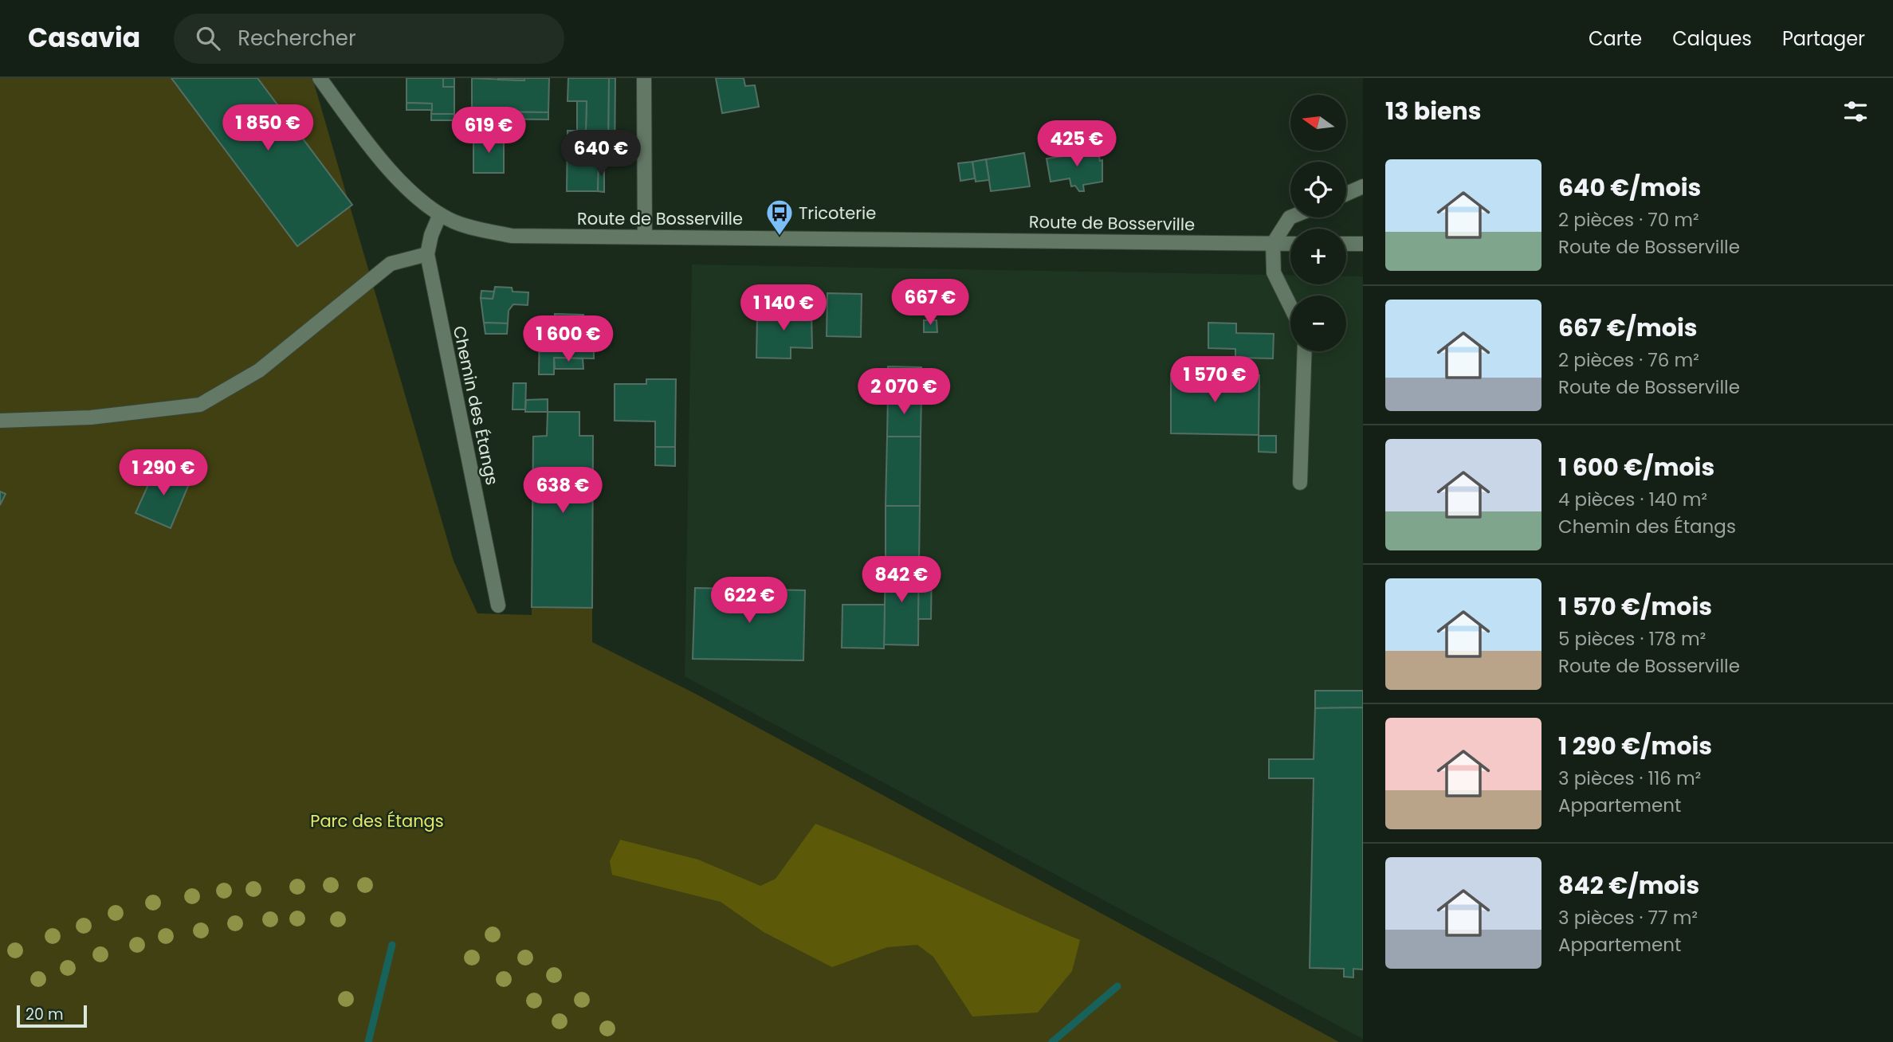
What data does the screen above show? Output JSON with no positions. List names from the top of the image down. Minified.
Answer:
{"streets":{"street":["Route de Bosserville","Chemin des Étangs"]},"crossings":[["Route de Bosserville","Chemin des Étangs"]],"parks":["Parc des Étangs"],"places":{"bus stop":["Tricoterie"]},"scale_bar":"20 m","north":"left","page":{"header":"Casavia","search":"Rechercher","nav":["Carte","Calques","Partager"],"heading":"13 biens","map_buttons":["+","−"],"price":["1 850 €","619 €","425 €","640 €","667 €","1 140 €","1 600 €","1 570 €","2 070 €","1 290 €","638 €","842 €","622 €"],"list":[{"name":"640 €/mois","note":"2 pièces · 70 m² · Route de Bosserville"},{"name":"667 €/mois","note":"2 pièces · 76 m² · Route de Bosserville"},{"name":"1 600 €/mois","note":"4 pièces · 140 m² · Chemin des Étangs"},{"name":"1 570 €/mois","note":"5 pièces · 178 m² · Route de Bosserville"},{"name":"1 290 €/mois","note":"3 pièces · 116 m² · Appartement"},{"name":"842 €/mois","note":"3 pièces · 77 m² · Appartement"}],"scale":"20 m"}}
